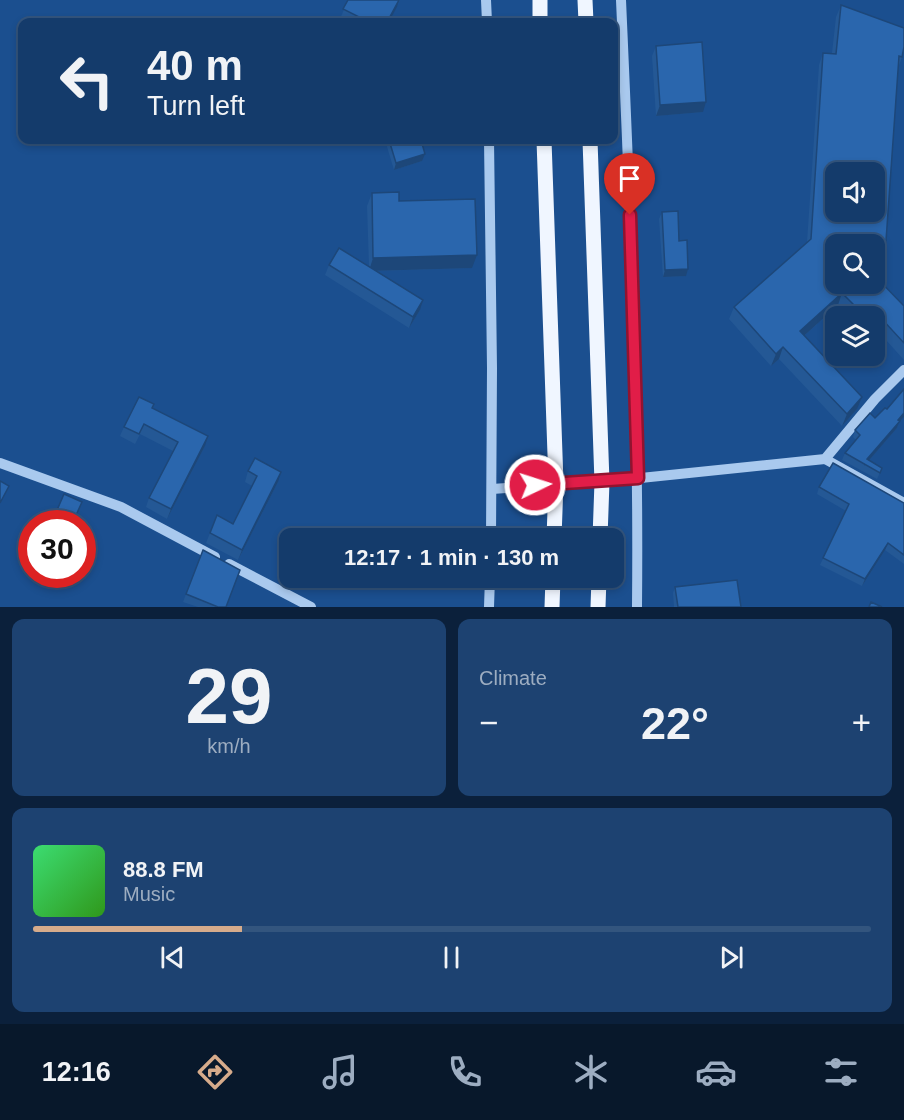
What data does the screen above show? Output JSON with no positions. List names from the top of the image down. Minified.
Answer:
{"page":{"turn":["40 m","Turn left"],"limit":"30","trip":"12:17 · 1 min · 130 m","tile":[["29","km/h"],"Climate"],"heat":["−","22°","+"],"song":["88.8 FM","Music"],"tabs":"12:16"}}
